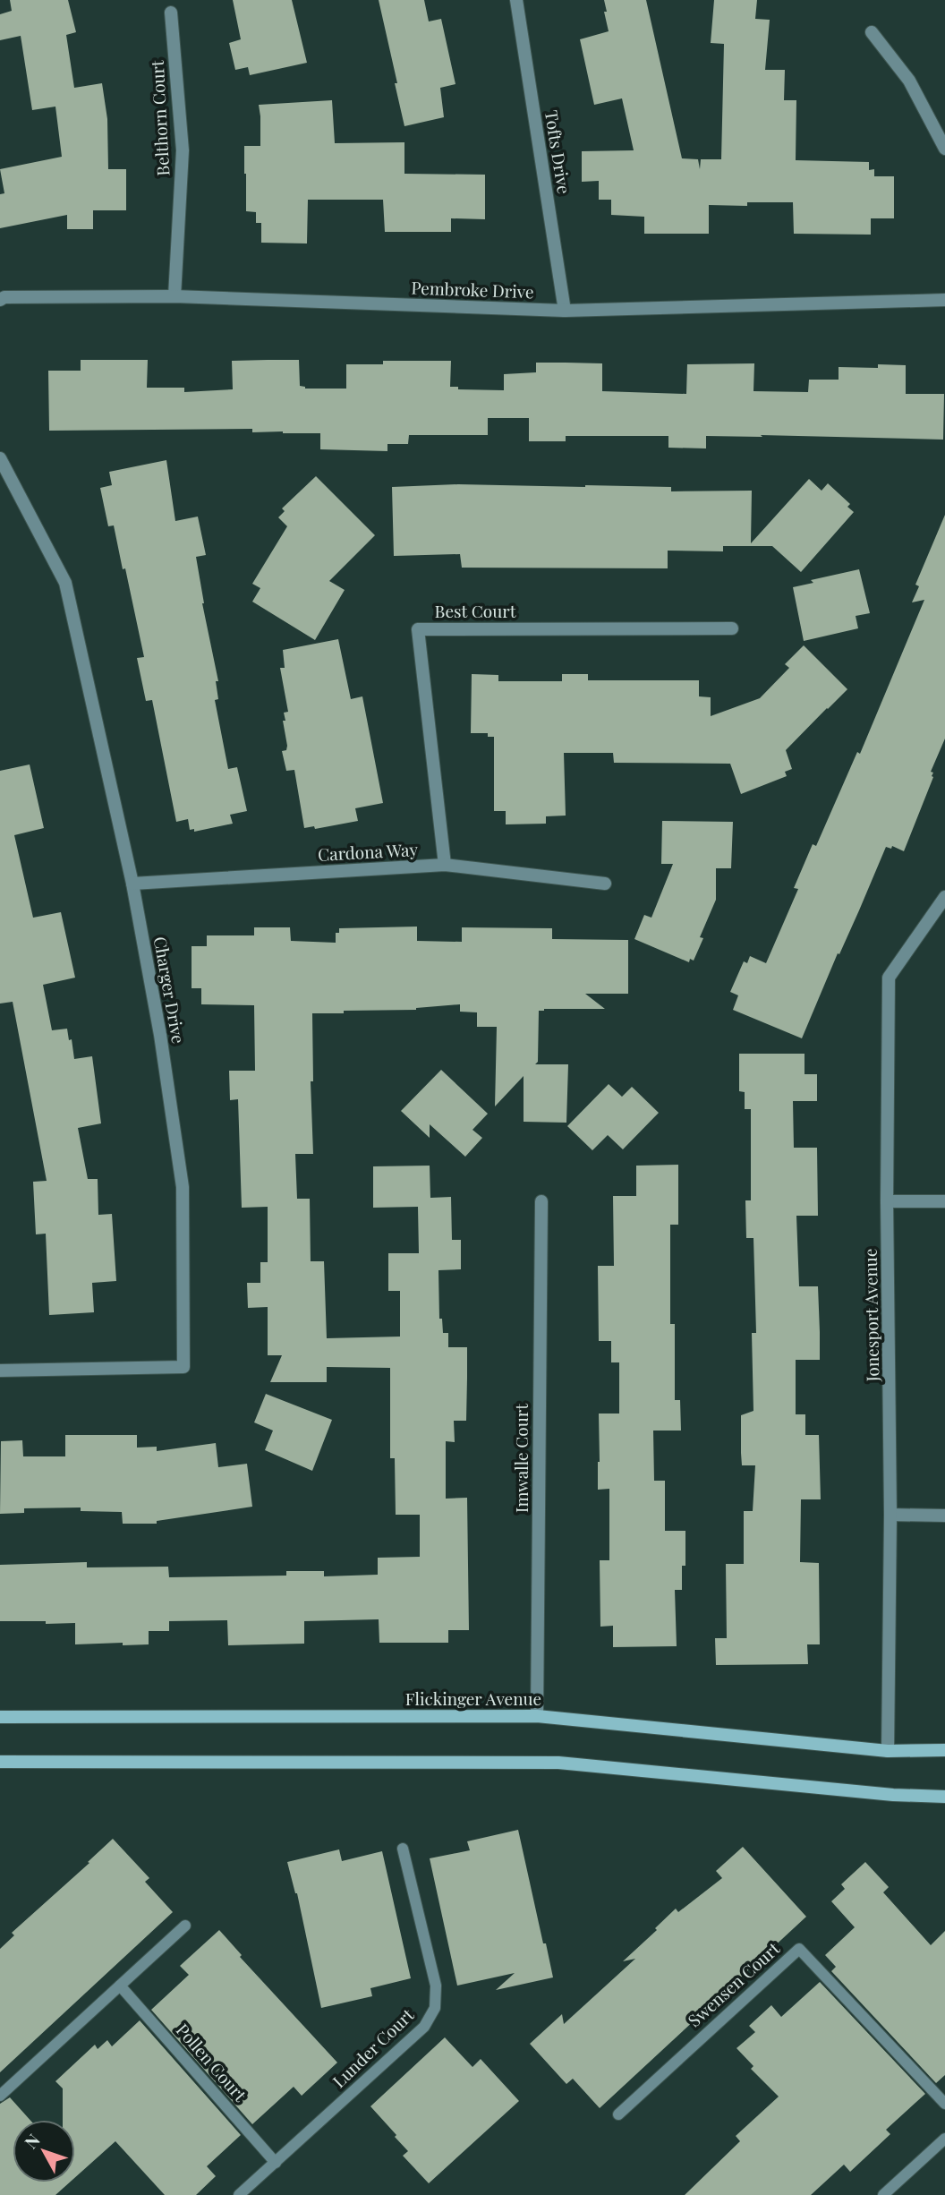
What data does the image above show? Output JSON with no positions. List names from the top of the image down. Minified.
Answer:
{"streets":{"main road":["Flickinger Avenue"],"street":["Belthorn Court","Tofts Drive","Pembroke Drive","Best Court","Cardona Way","Charger Drive","Jonesport Avenue","Imwalle Court"],"lane":["Swensen Court","Lunder Court","Pollen Court"]},"crossings":[["Belthorn Court","Pembroke Drive"],["Tofts Drive","Pembroke Drive"],["Best Court","Cardona Way"],["Cardona Way","Charger Drive"],["Jonesport Avenue","Flickinger Avenue"],["Imwalle Court","Flickinger Avenue"],["Lunder Court","Pollen Court"]],"north":"top left"}
